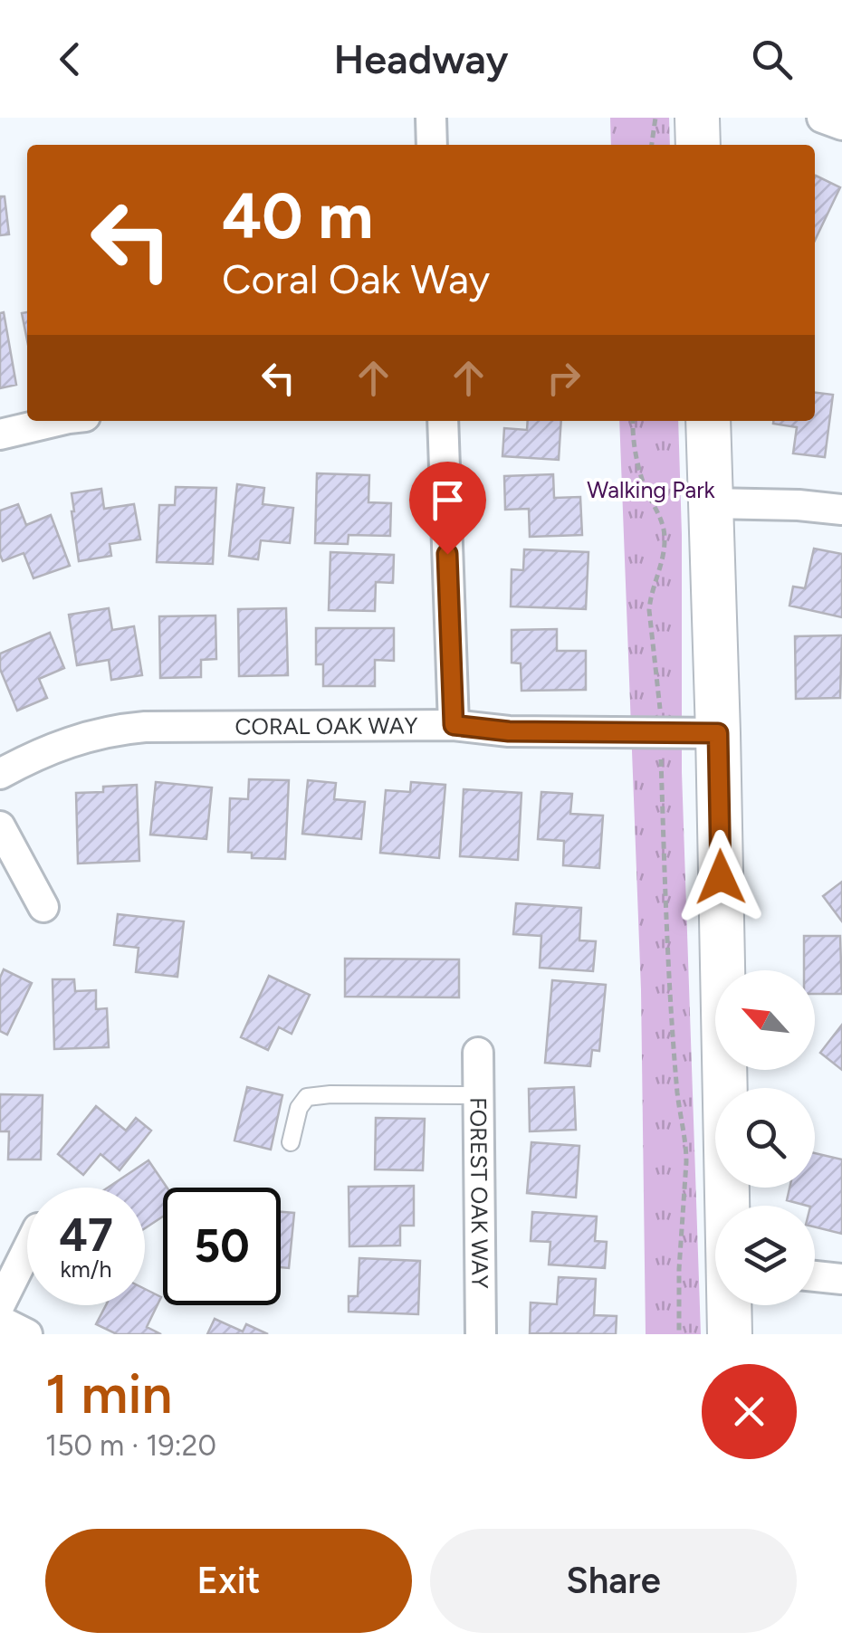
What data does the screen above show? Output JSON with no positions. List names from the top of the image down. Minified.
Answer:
{"streets":{"street":["CORAL OAK WAY","FOREST OAK WAY"]},"parks":["Walking Park"],"north":"top left","page":{"header":"Headway","turn":["40 m","Coral Oak Way"],"speed":"47 km/h","limit":"50","heading":["1 min","150 m · 19:20"],"buttons":["Exit","Share"]}}
